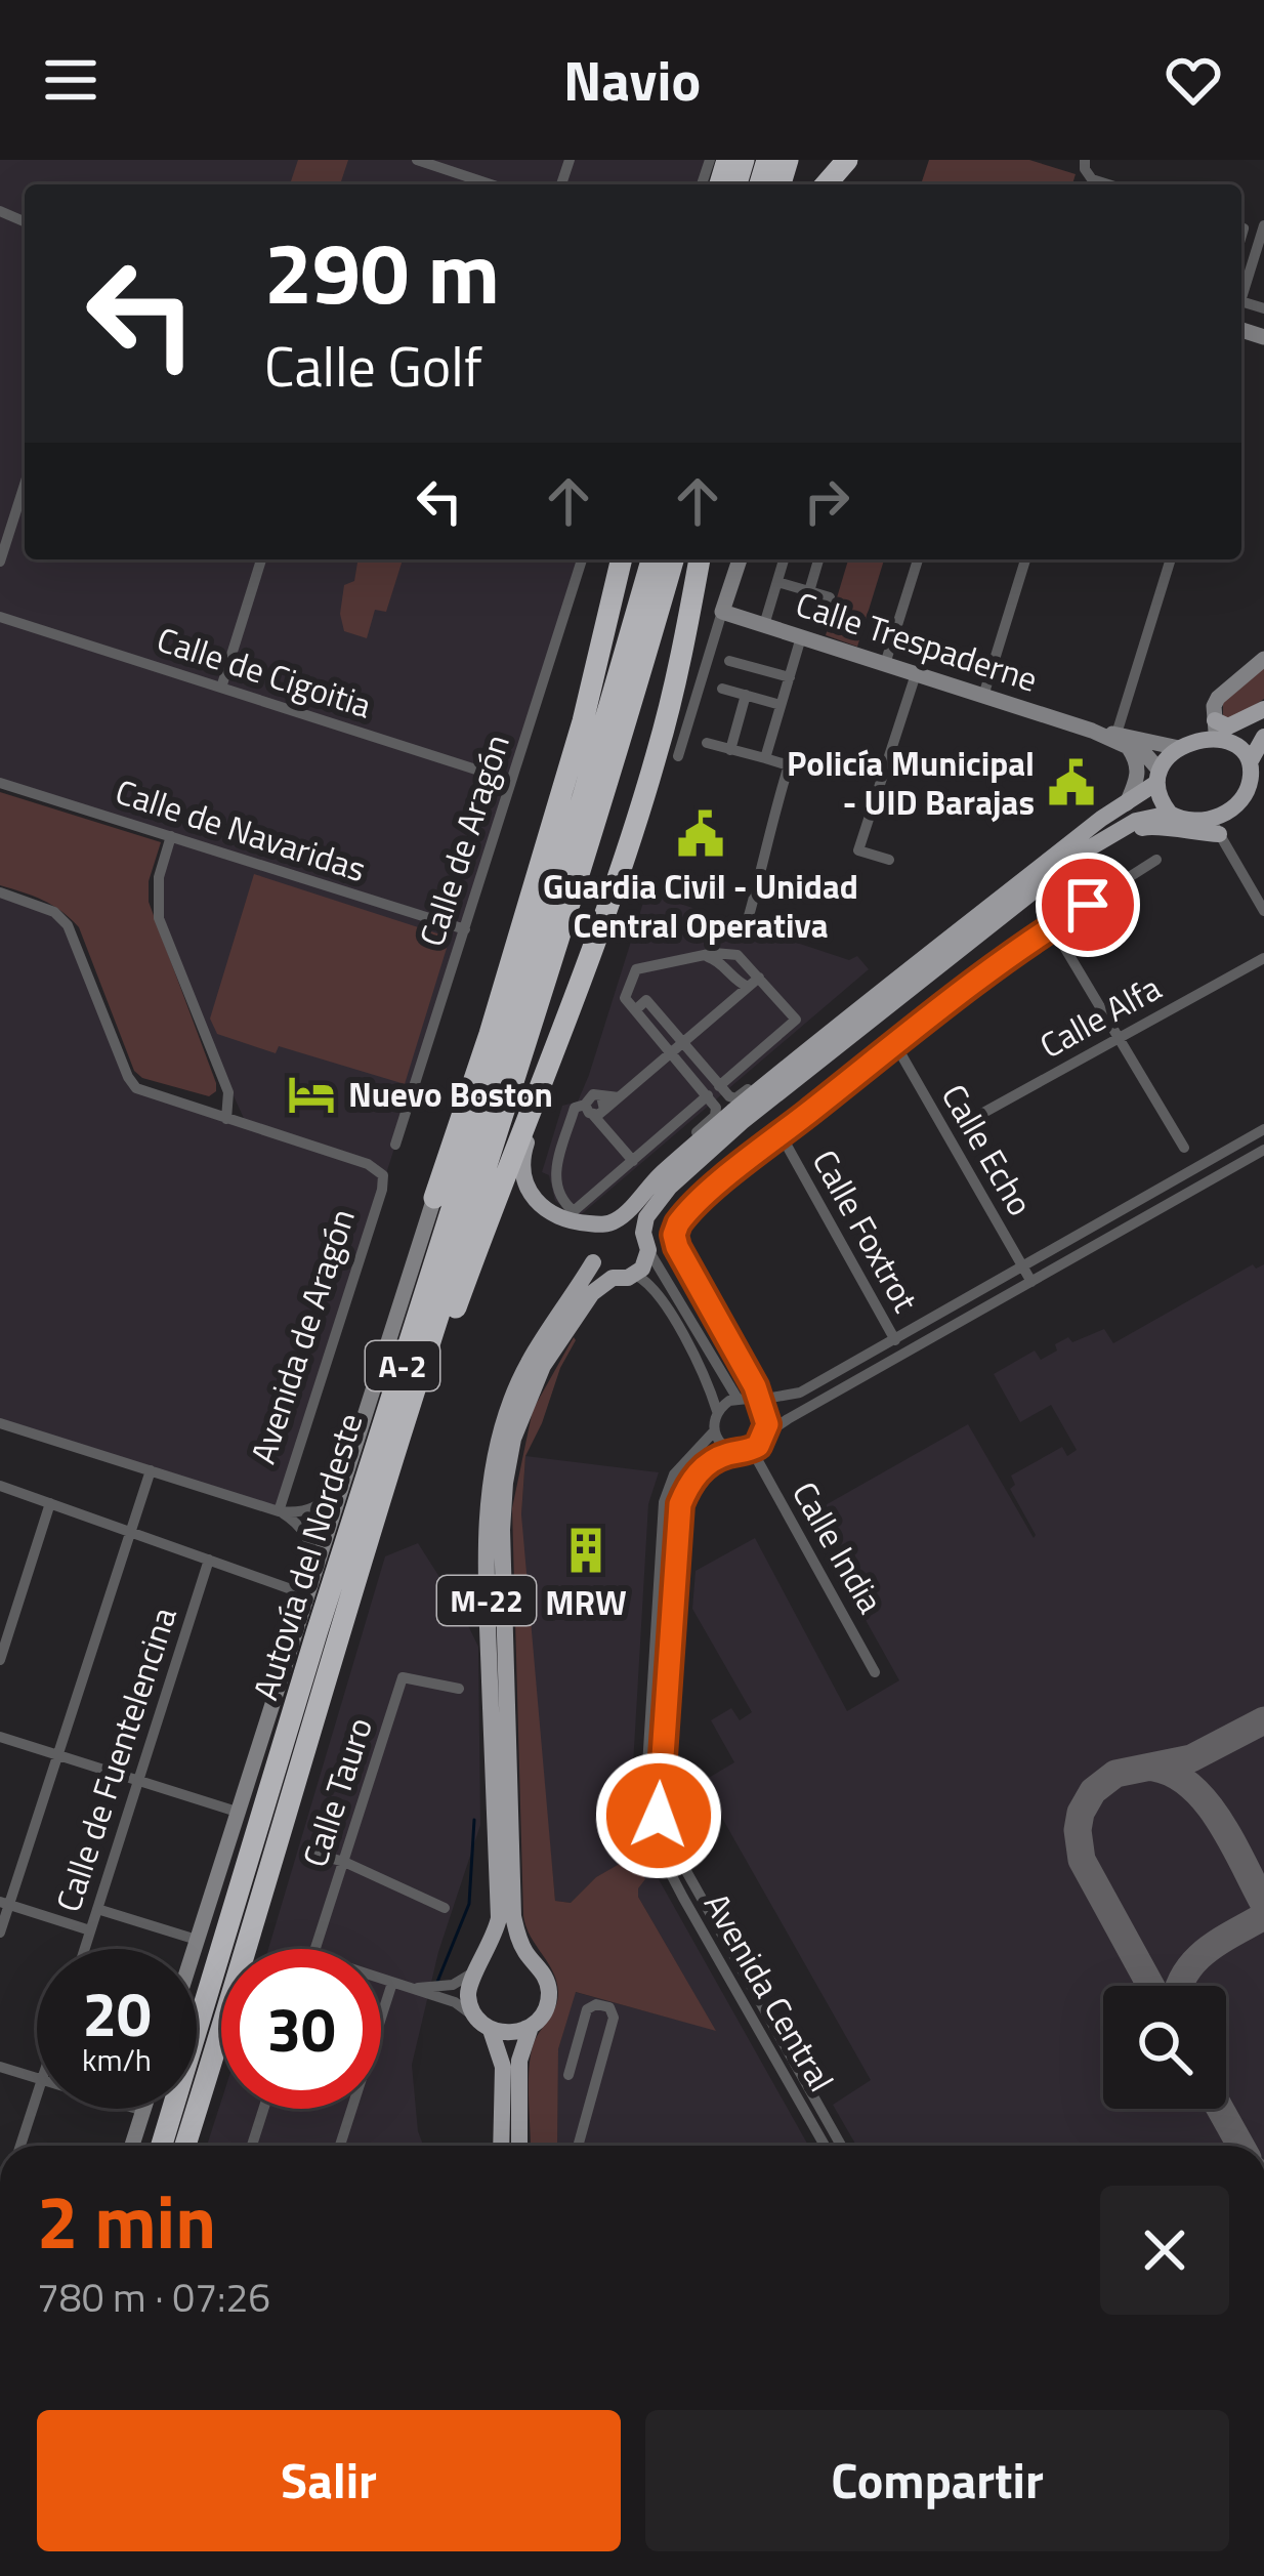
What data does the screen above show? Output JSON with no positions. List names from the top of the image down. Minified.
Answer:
{"streets":{"highway":["A-2","Autovía del Nordeste"],"main road":["M-22"],"street":["Calle Trespaderne","Calle de Cigoitia","Calle de Navaridas","Calle de Aragón","Calle Alfa","Calle Echo","Calle Foxtrot","Avenida de Aragón","Calle India","Calle de Fuentelencina","Calle Tauro","Avenida Central"]},"crossings":[["Calle de Cigoitia","Calle de Aragón"],["Calle de Navaridas","Calle de Aragón"],["Calle India","Avenida Central"]],"places":{"public building":["Policía Municipal - UID Barajas","Guardia Civil - Unidad Central Operativa"],"hotel":["Nuevo Boston"],"building":["MRW"]},"page":{"header":"Navio","turn":["290 m","Calle Golf"],"speed":"20 km/h","limit":"30","heading":["2 min","780 m · 07:26"],"buttons":["Salir","Compartir"]}}
